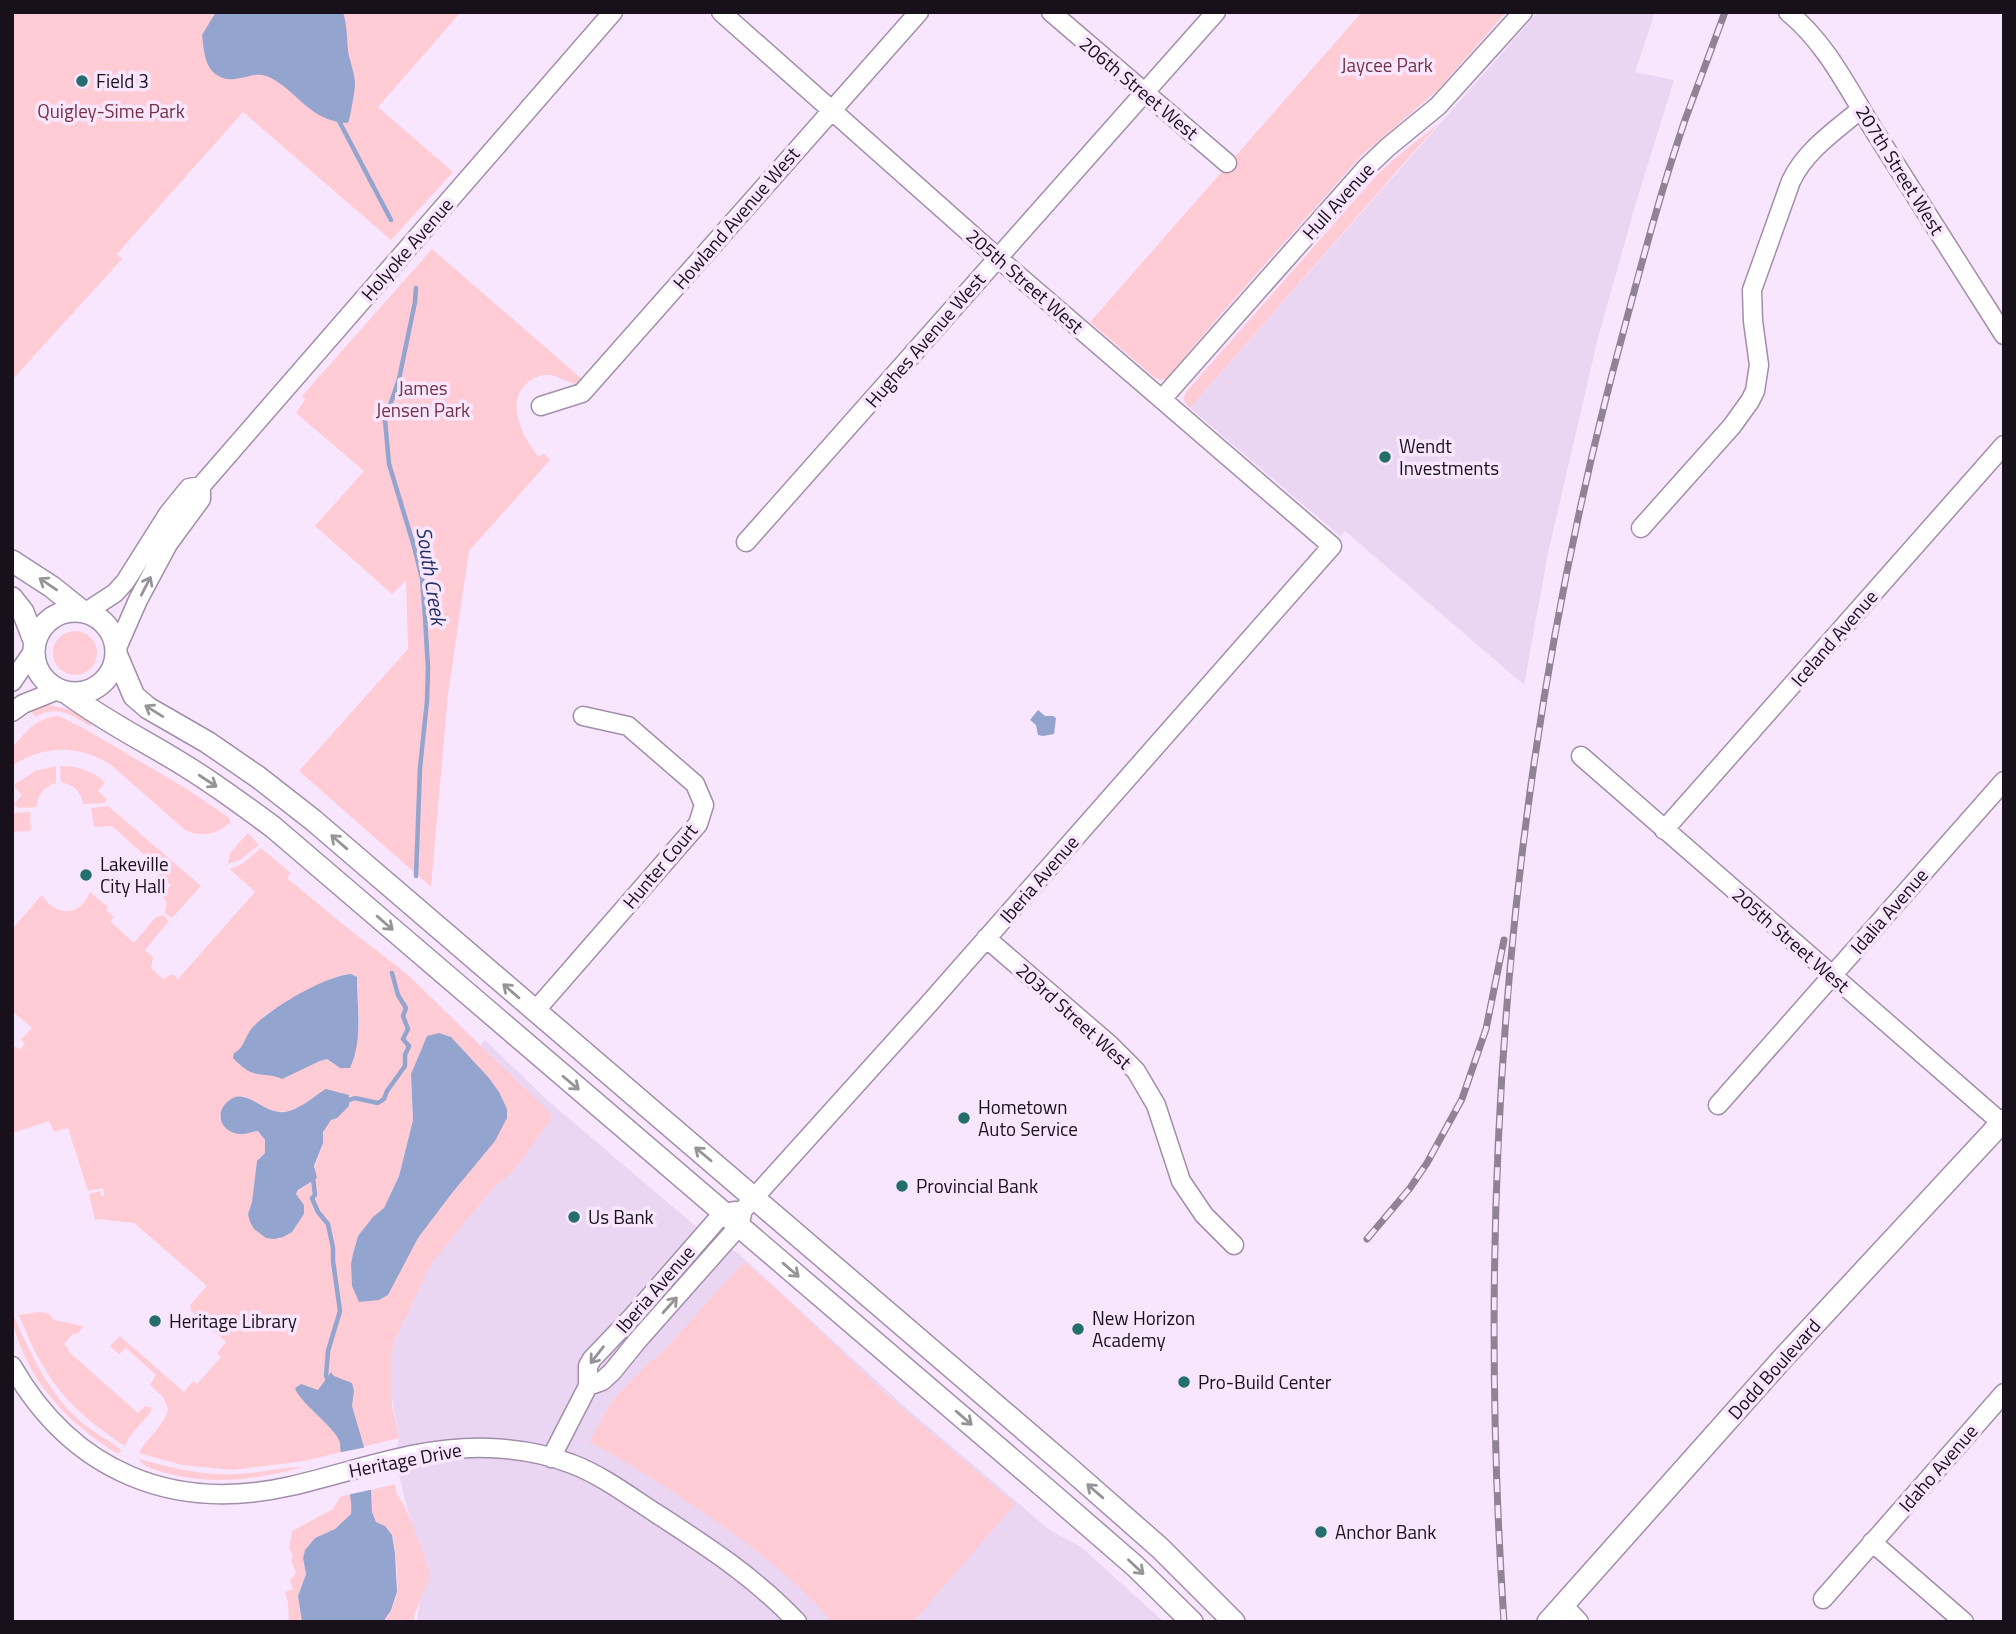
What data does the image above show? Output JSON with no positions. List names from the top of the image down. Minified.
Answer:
{"streets":{"main road":["Dodd Boulevard"],"street":["206th Street West","207th Street West","Hull Avenue","Howland Avenue West","Holyoke Avenue","205th Street West","Hughes Avenue West","Iceland Avenue","Hunter Court","Iberia Avenue","Idalia Avenue","203rd Street West","Heritage Drive","Idaho Avenue"]},"crossings":[["206th Street West","Hughes Avenue West"],["Hull Avenue","205th Street West"],["Howland Avenue West","205th Street West"],["205th Street West","Hughes Avenue West"],["205th Street West","Iceland Avenue"],["205th Street West","Iberia Avenue"],["205th Street West","Idalia Avenue"],["205th Street West","Dodd Boulevard"],["Iberia Avenue","203rd Street West"],["Iberia Avenue","Heritage Drive"]],"water":["South Creek"],"parks":["Jaycee Park","Quigley-Sime Park","James Jensen Park"],"places":["Field 3","Wendt Investments","Lakeville City Hall","Hometown Auto Service","Provincial Bank","Us Bank","Heritage Library","New Horizon Academy","Pro-Build Center","Anchor Bank"]}
